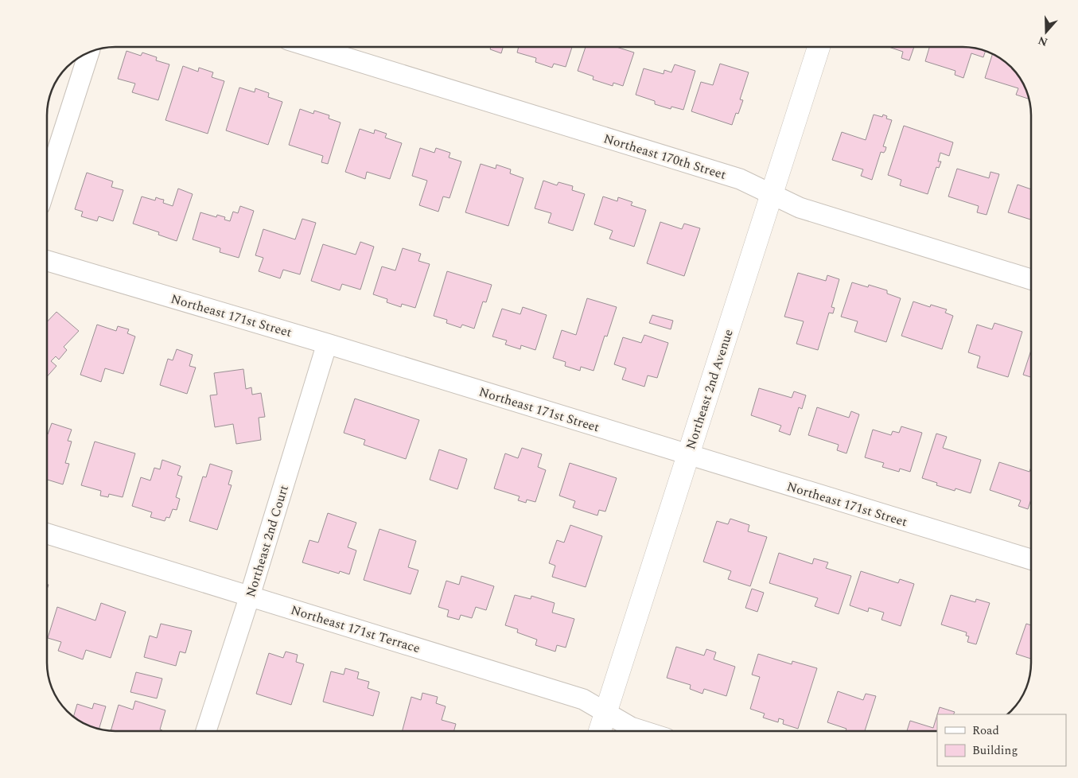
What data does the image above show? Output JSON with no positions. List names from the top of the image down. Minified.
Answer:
{"streets":{"street":["Northeast 170th Street","Northeast 171st Street","Northeast 2nd Avenue","Northeast 2nd Court","Northeast 171st Terrace"]},"crossings":[["Northeast 170th Street","Northeast 2nd Avenue"],["Northeast 171st Street","Northeast 2nd Avenue"],["Northeast 171st Street","Northeast 2nd Court"],["Northeast 2nd Avenue","Northeast 171st Terrace"],["Northeast 2nd Court","Northeast 171st Terrace"]],"legend":["Road","Building"],"north":"bottom"}
